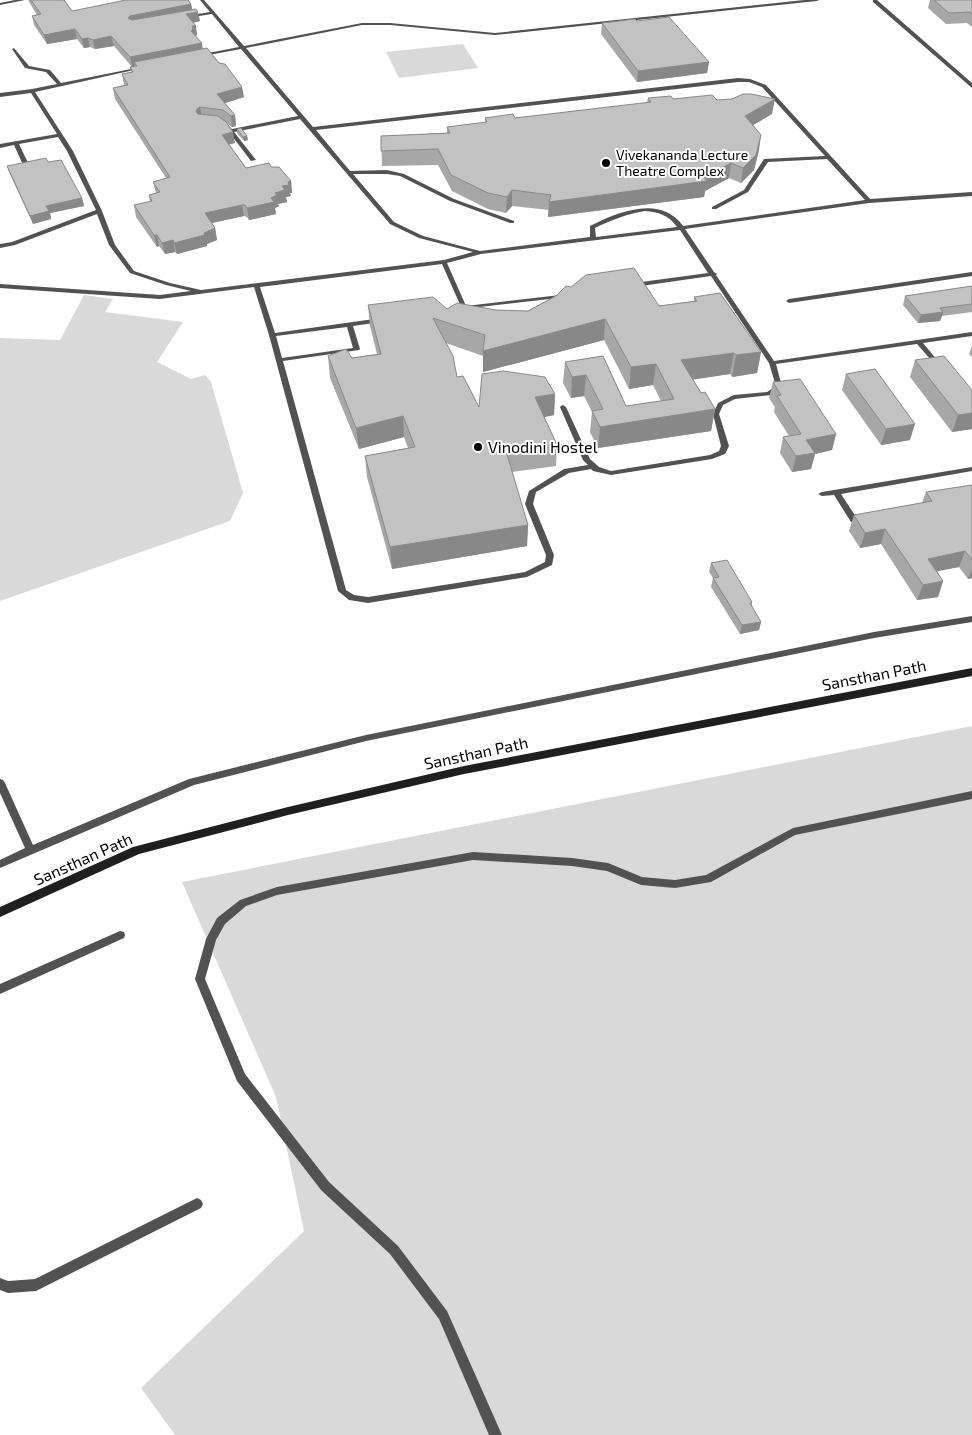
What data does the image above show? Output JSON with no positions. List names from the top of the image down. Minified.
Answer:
{"streets":{"street":["Sansthan Path"]},"places":["Vivekananda Lecture Theatre Complex","Vinodini Hostel"]}
